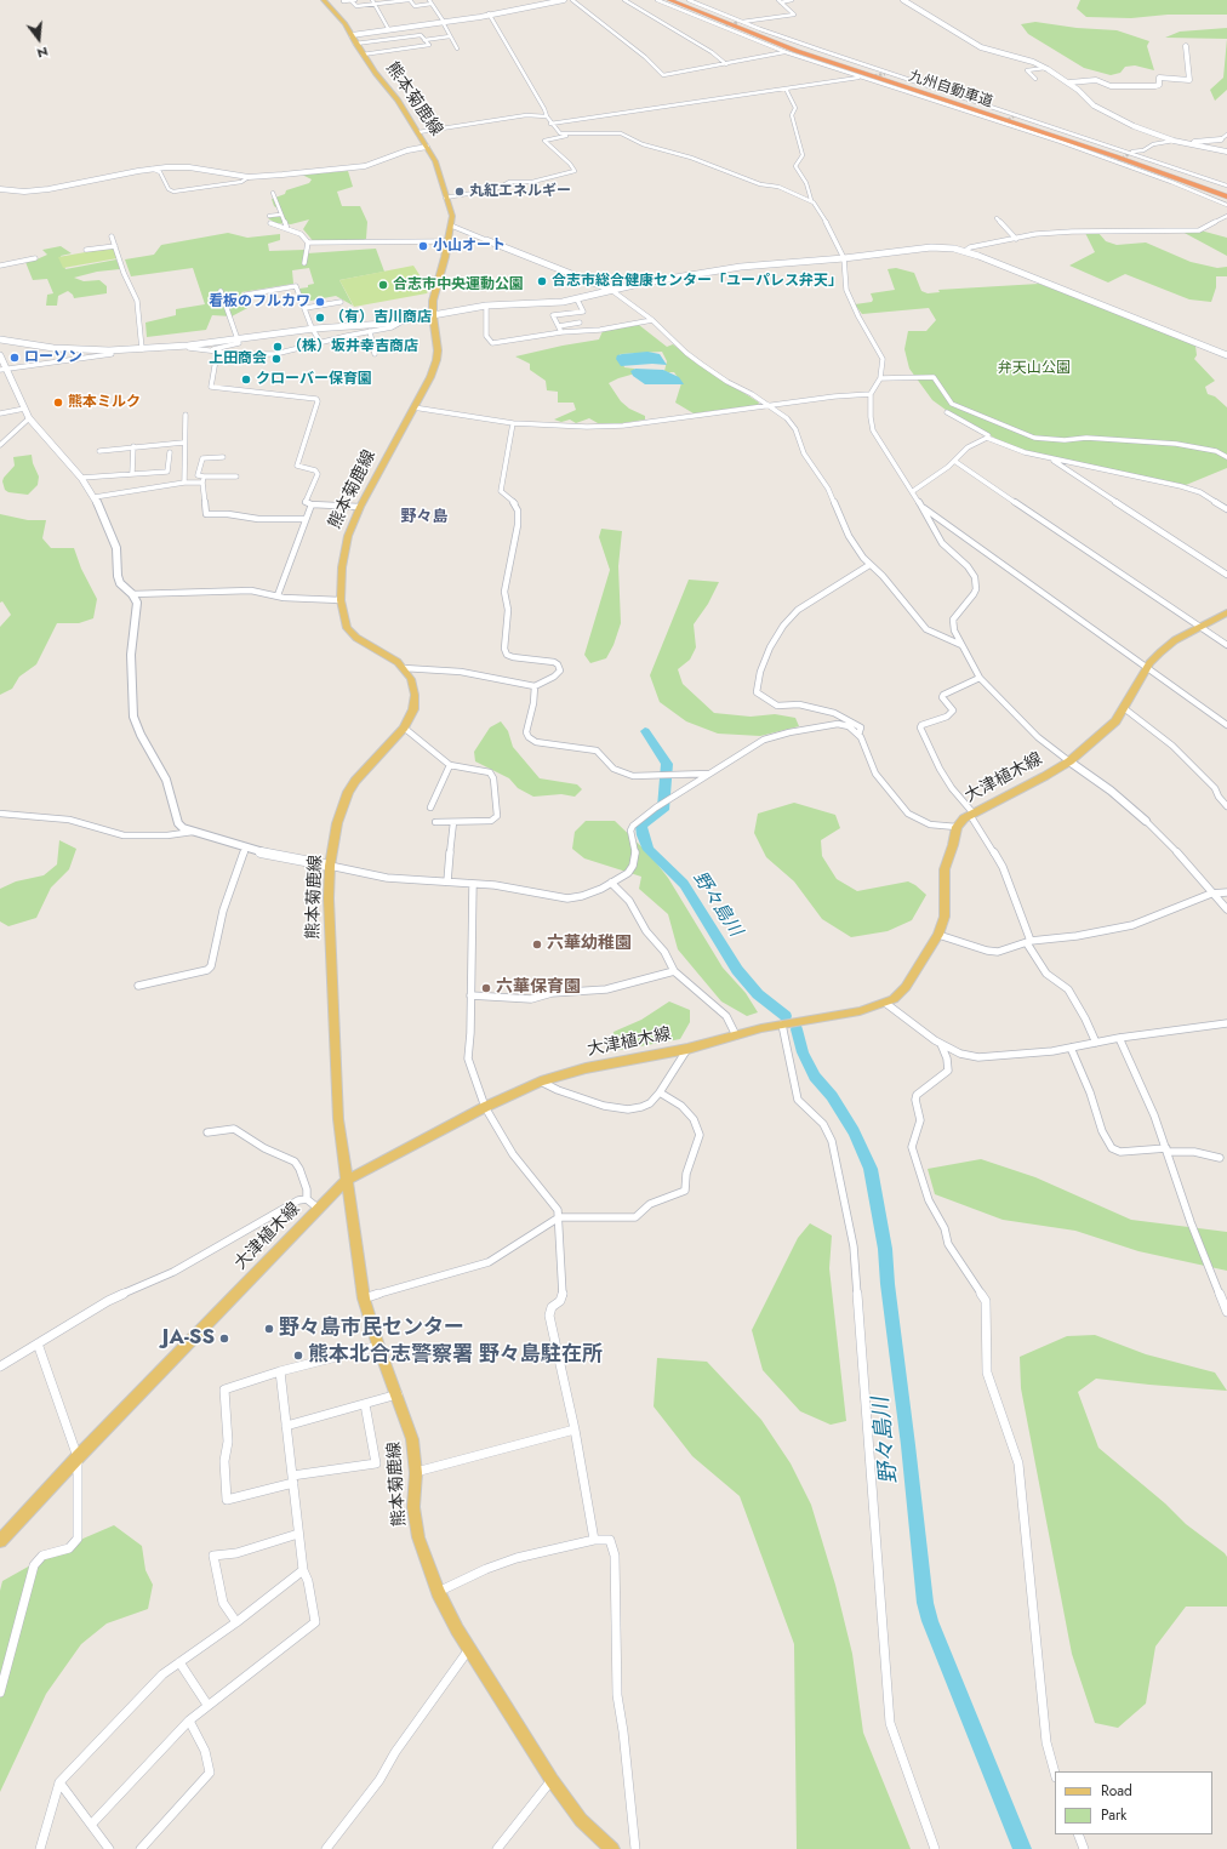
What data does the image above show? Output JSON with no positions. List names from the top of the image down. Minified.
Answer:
{"streets":{"highway":["九州自動車道"],"main road":["熊本菊鹿線","大津植木線"]},"crossings":[["熊本菊鹿線","大津植木線"]],"districts":["野々島"],"water":["野々島川"],"parks":["弁天山公園"],"places":["丸紅エネルギー","小山オート","合志市総合健康センター「ユーパレス弁天」","合志市中央運動公園","看板のフルカワ","（有）吉川商店","（株）坂井幸吉商店","ローソン","上田商会","クローバー保育園","熊本ミルク","六華幼稚園","六華保育園","野々島市民センター","JA-SS","熊本北合志警察署 野々島駐在所"],"legend":["Road","Park"],"north":"bottom"}
